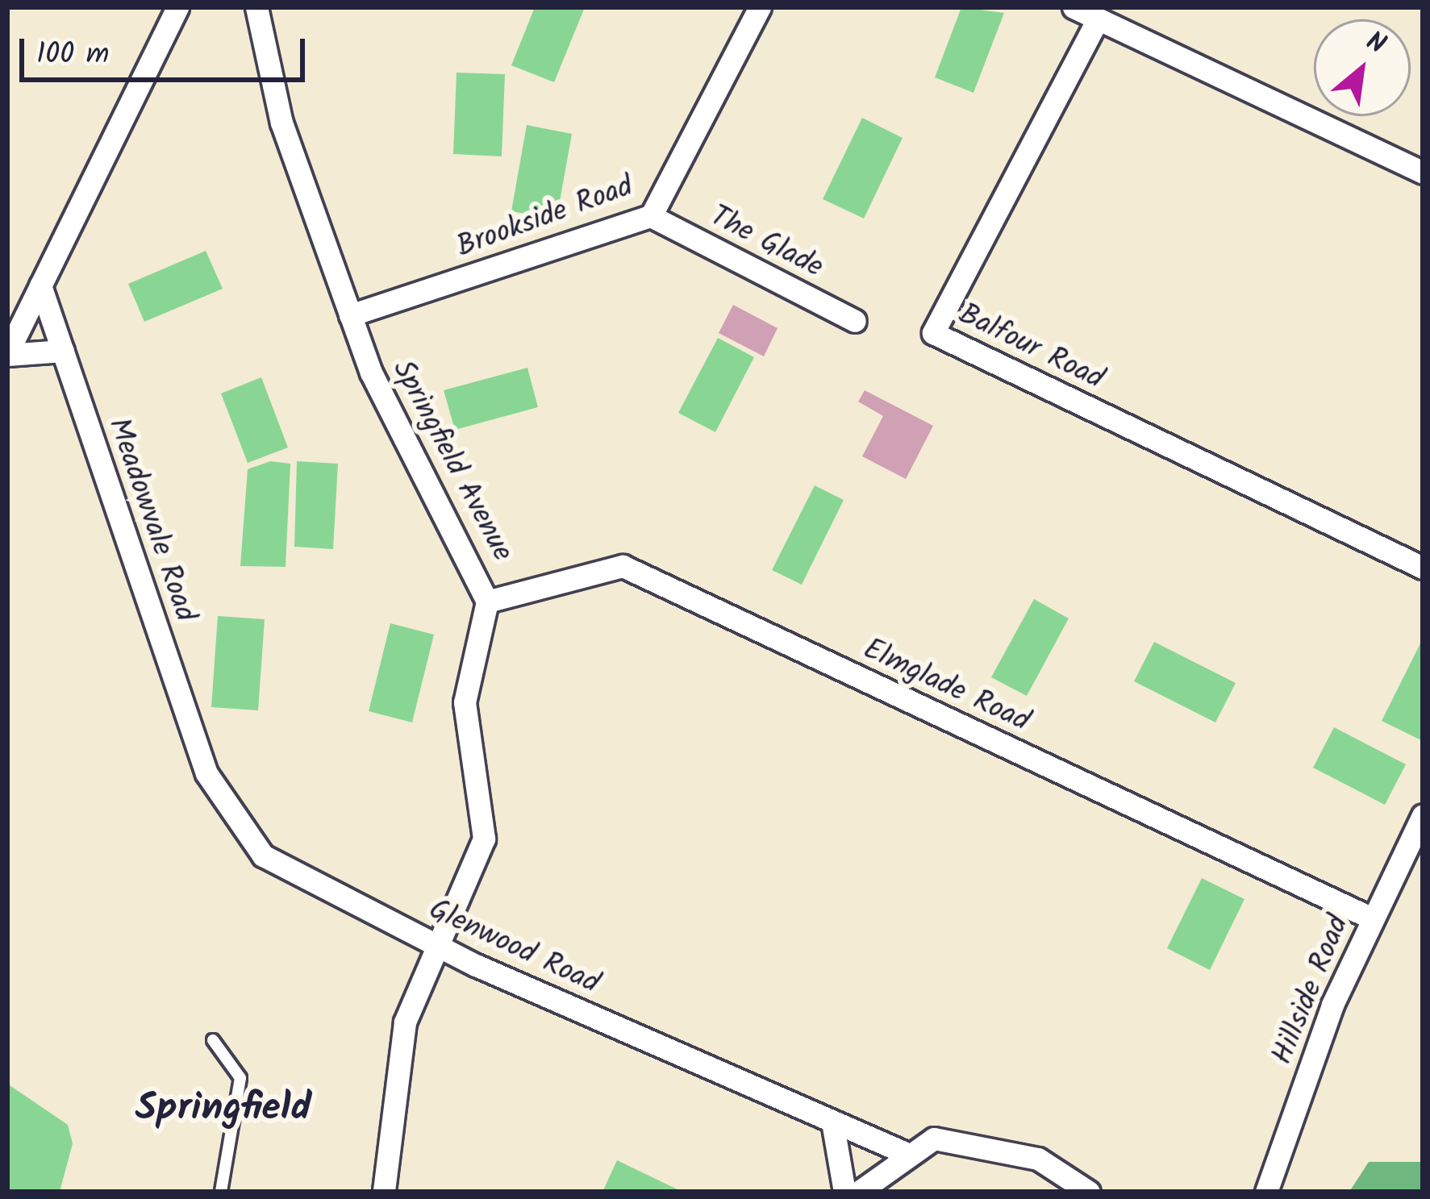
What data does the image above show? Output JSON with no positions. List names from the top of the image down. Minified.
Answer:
{"streets":{"street":["Brookside Road","The Glade","Balfour Road","Springfield Avenue","Meadowvale Road","Elmglade Road","Glenwood Road","Hillside Road"]},"crossings":[["Brookside Road","The Glade"],["Brookside Road","Springfield Avenue"],["Springfield Avenue","Elmglade Road"],["Springfield Avenue","Glenwood Road"],["Meadowvale Road","Glenwood Road"],["Elmglade Road","Hillside Road"]],"districts":["Springfield"],"scale_bar":"100 m","north":"top right"}
